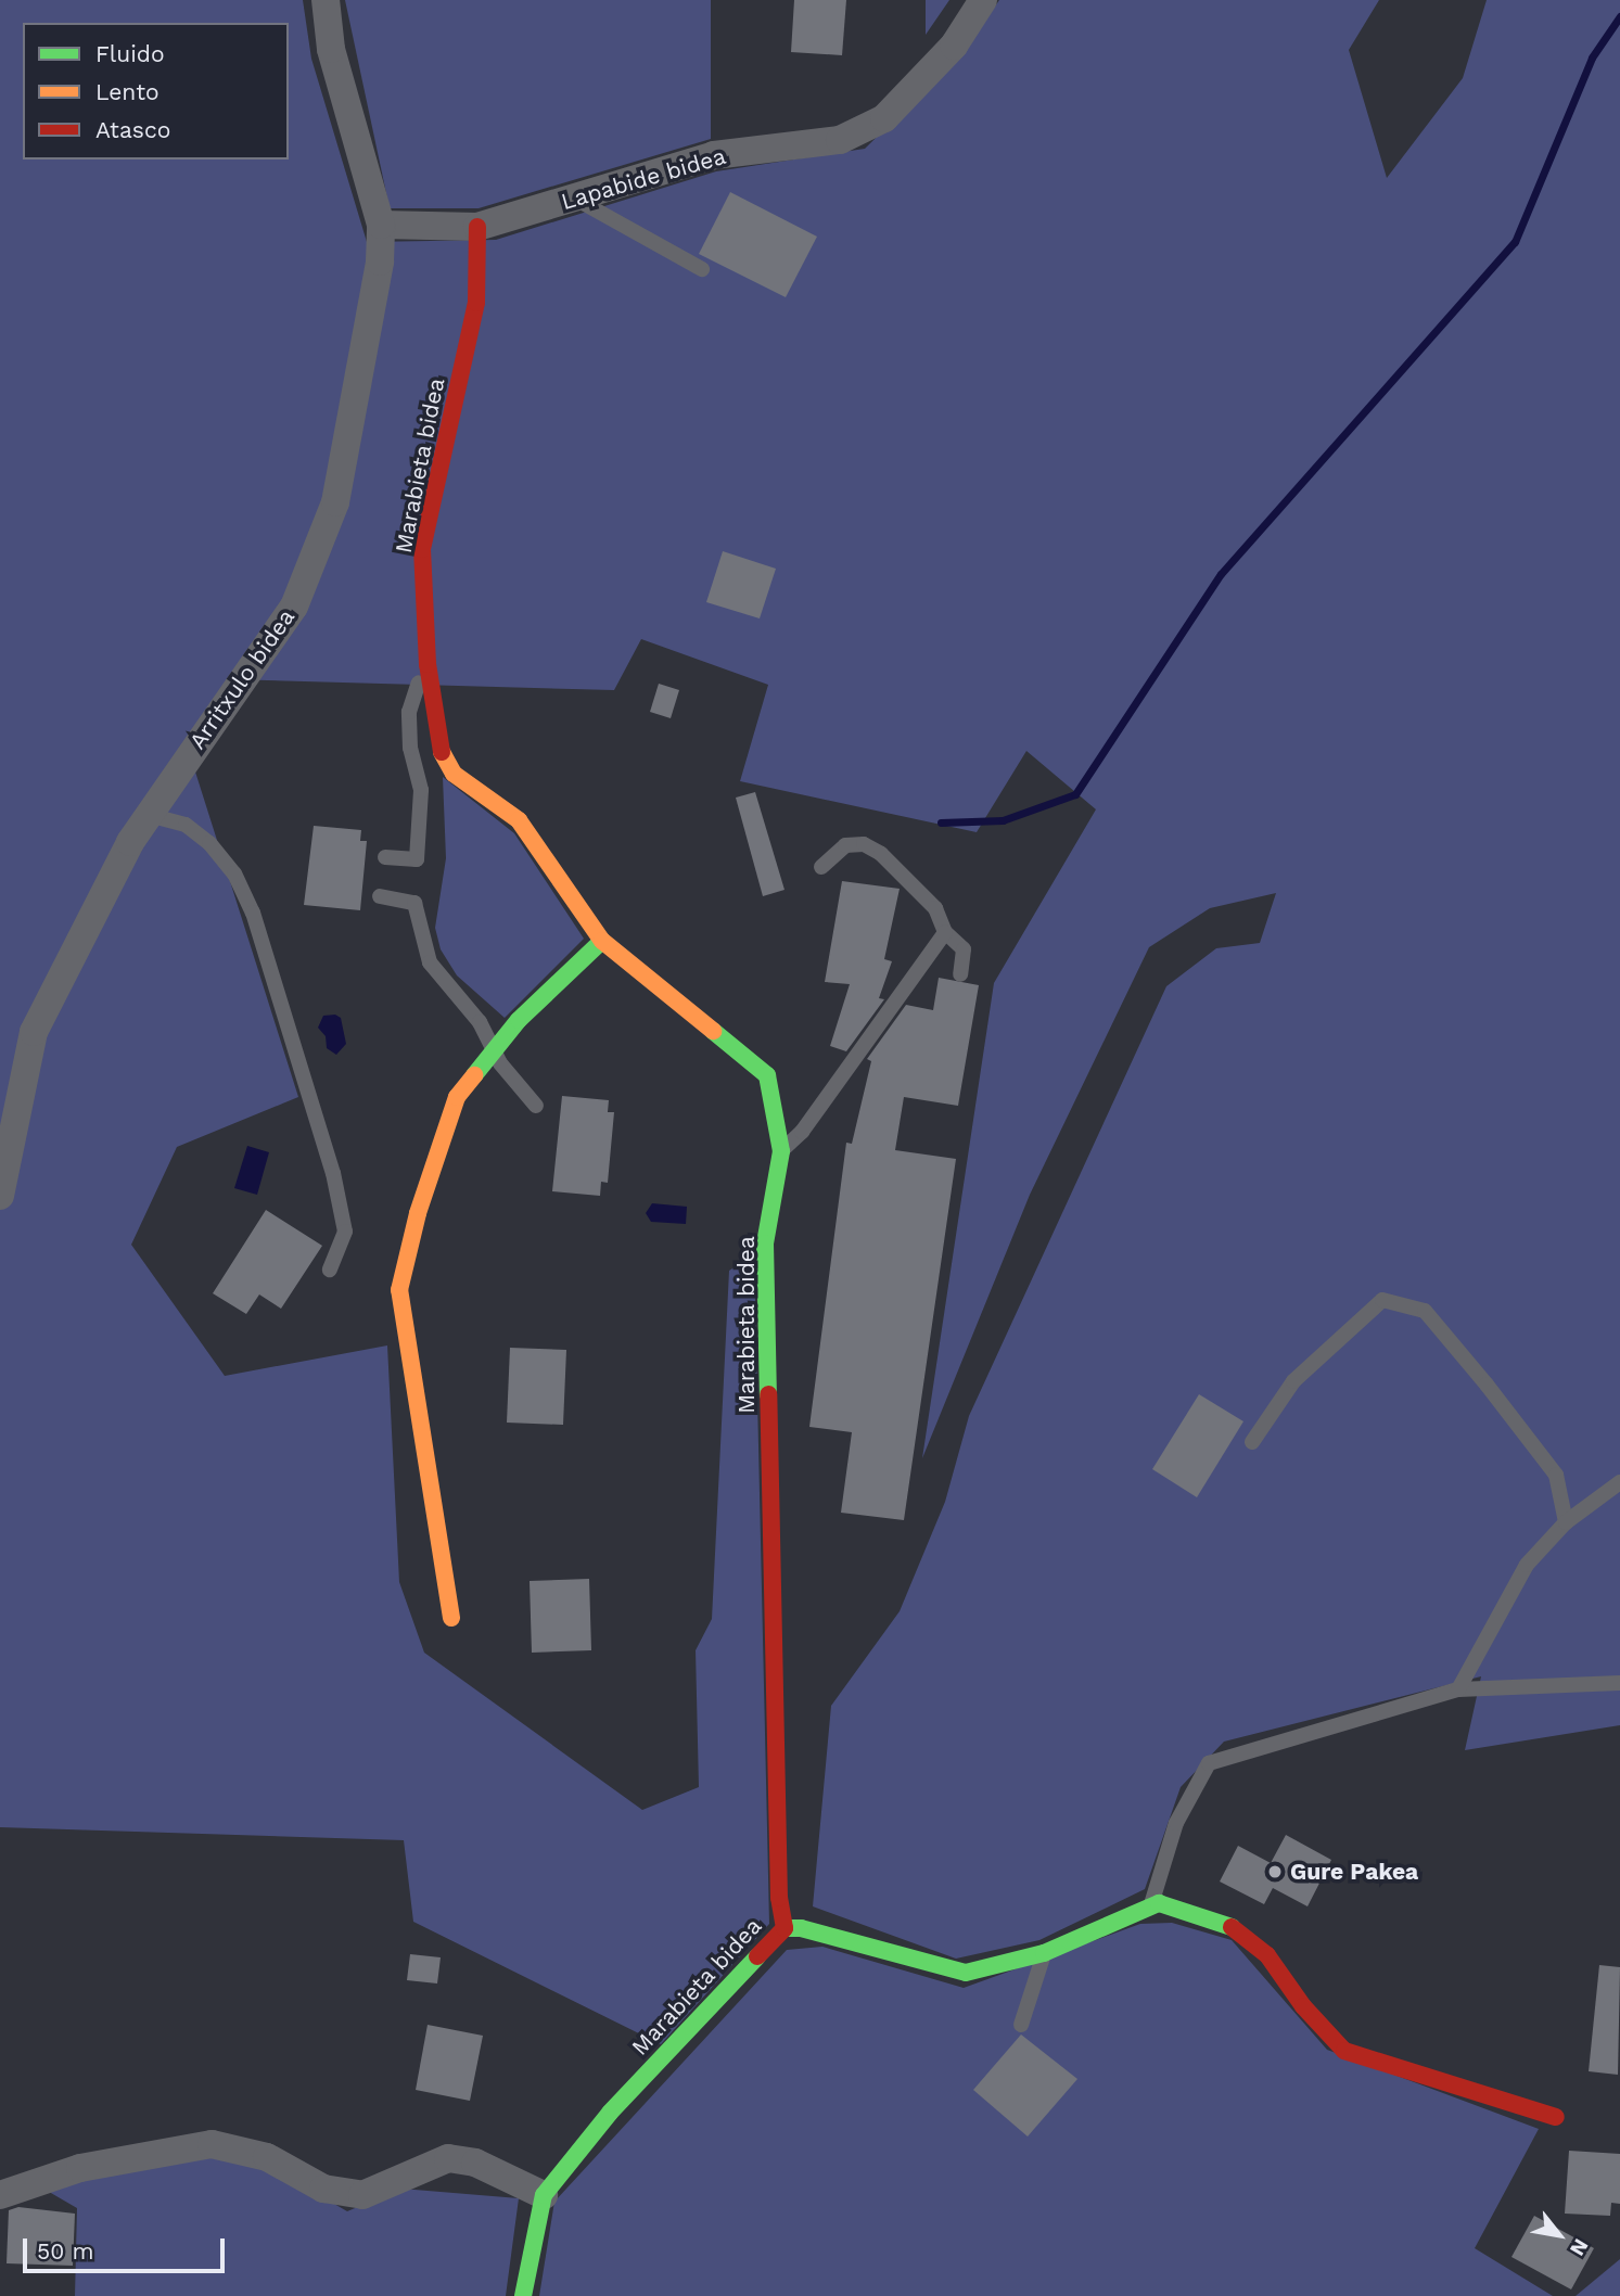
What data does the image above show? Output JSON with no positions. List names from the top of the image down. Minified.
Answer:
{"streets":{"street":["Lapabide bidea","Marabieta bidea","Arritxulo bidea"]},"crossings":[["Lapabide bidea","Marabieta bidea"],["Lapabide bidea","Arritxulo bidea"]],"places":["Gure Pakea"],"legend":["Fluido","Lento","Atasco"],"scale_bar":"50 m","north":"bottom right"}
